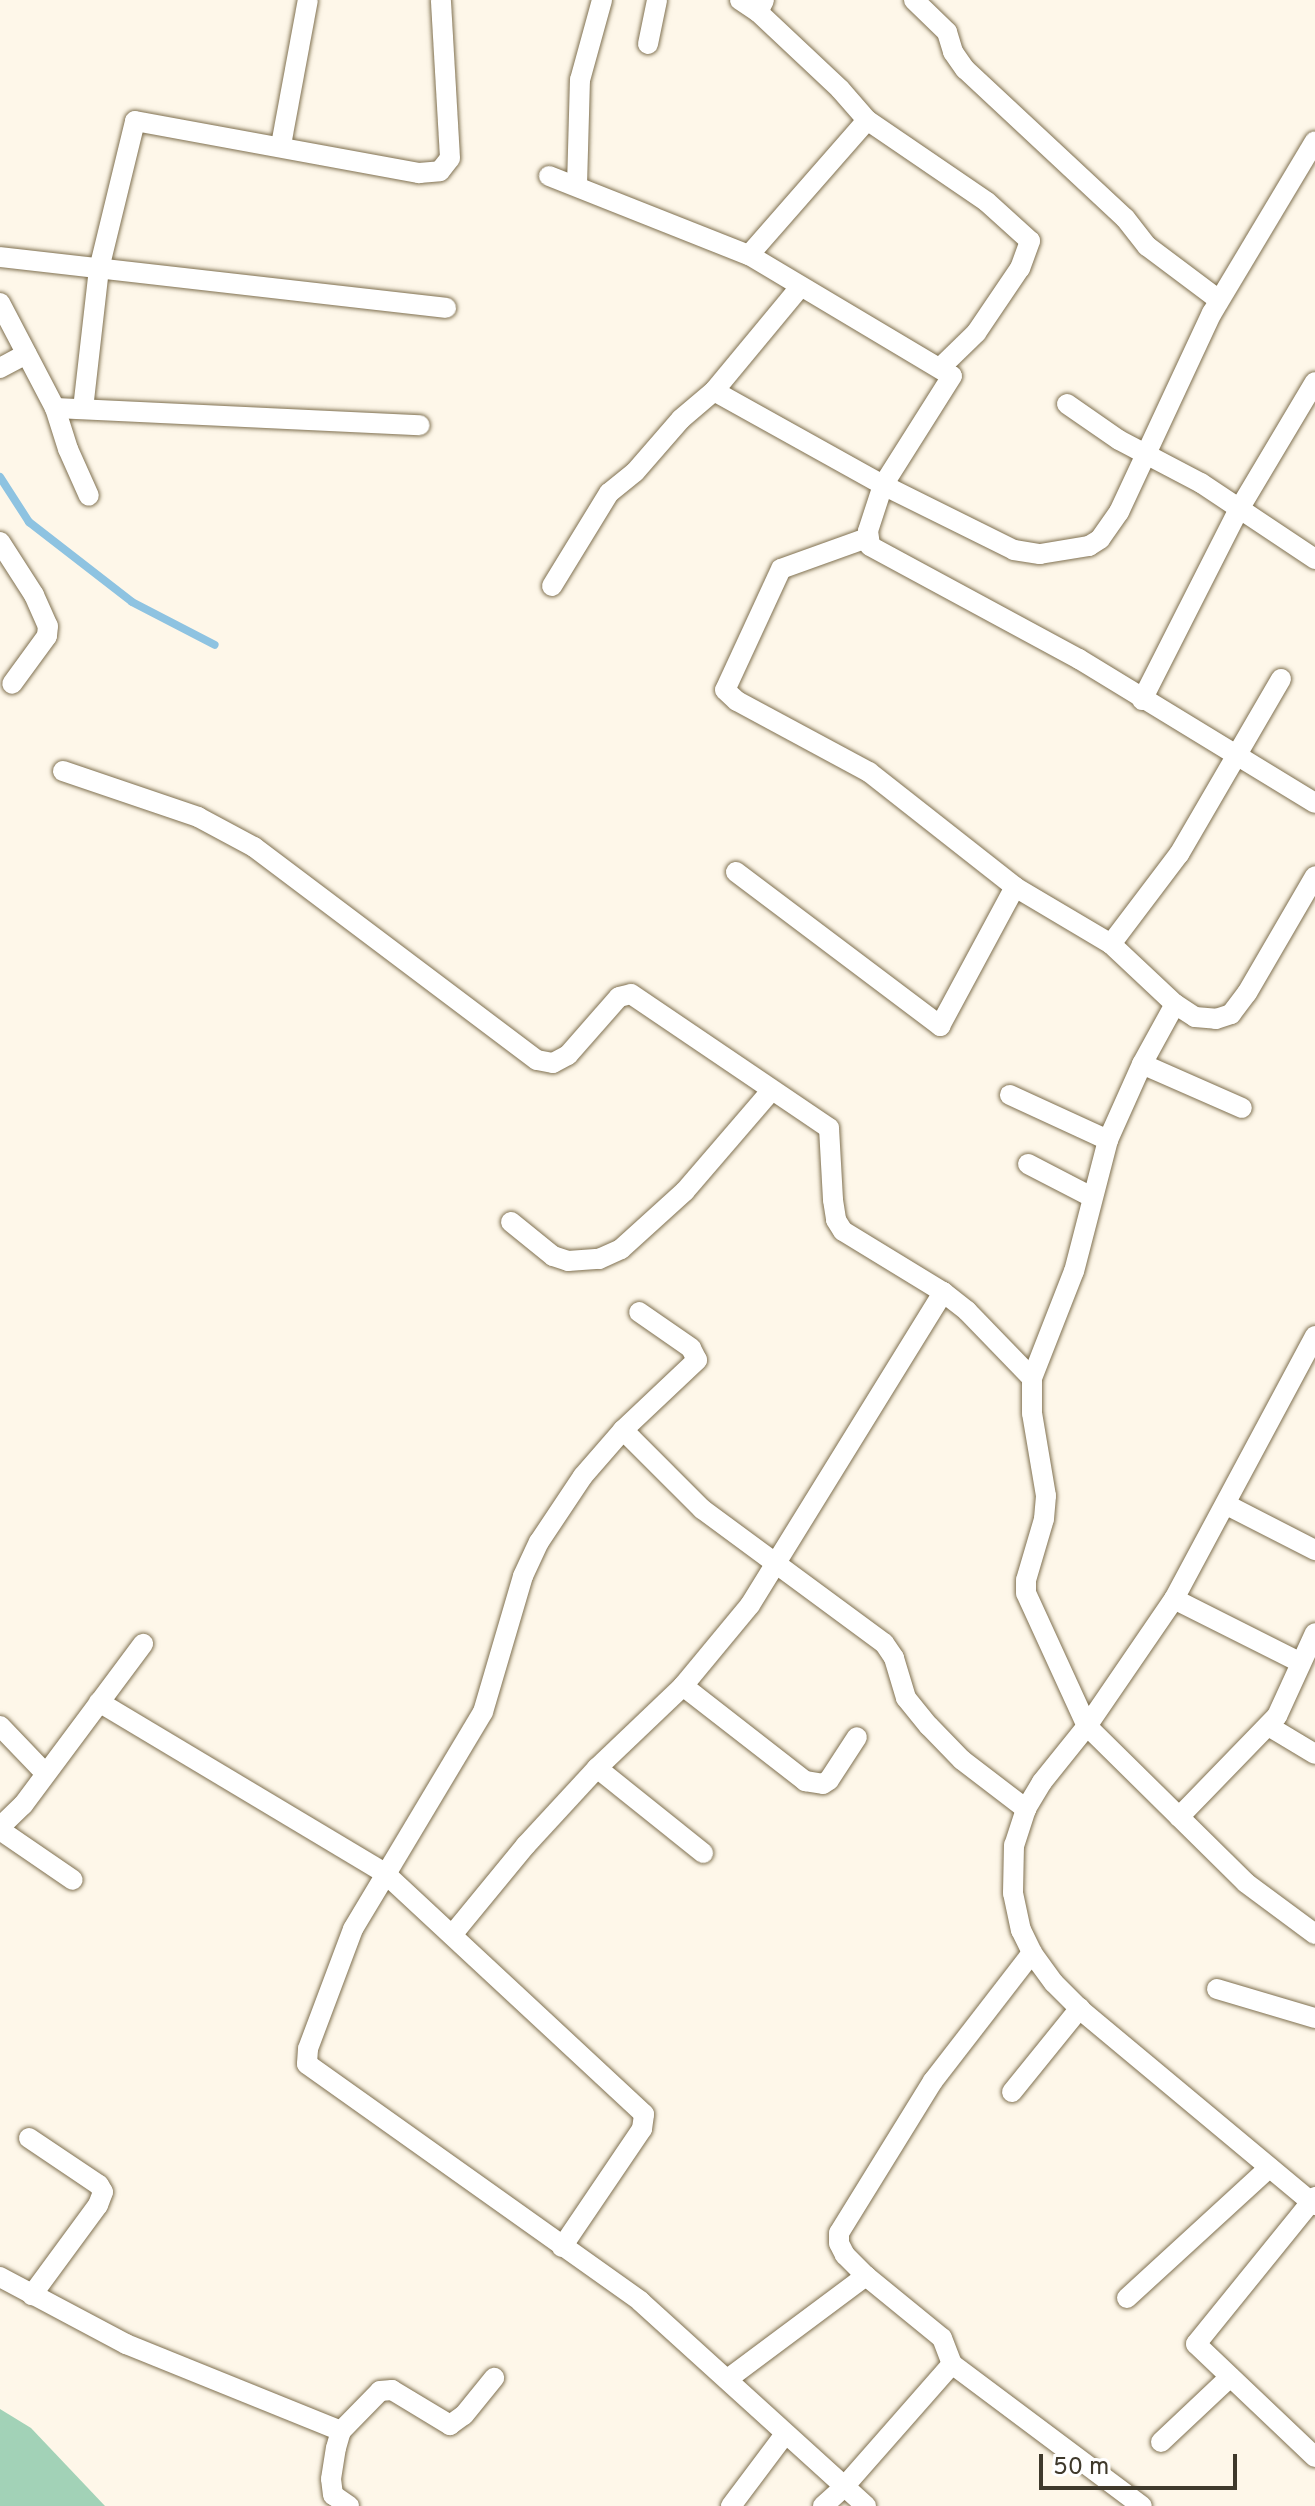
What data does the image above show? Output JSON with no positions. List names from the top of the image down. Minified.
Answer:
{"scale_bar":"50 m"}
